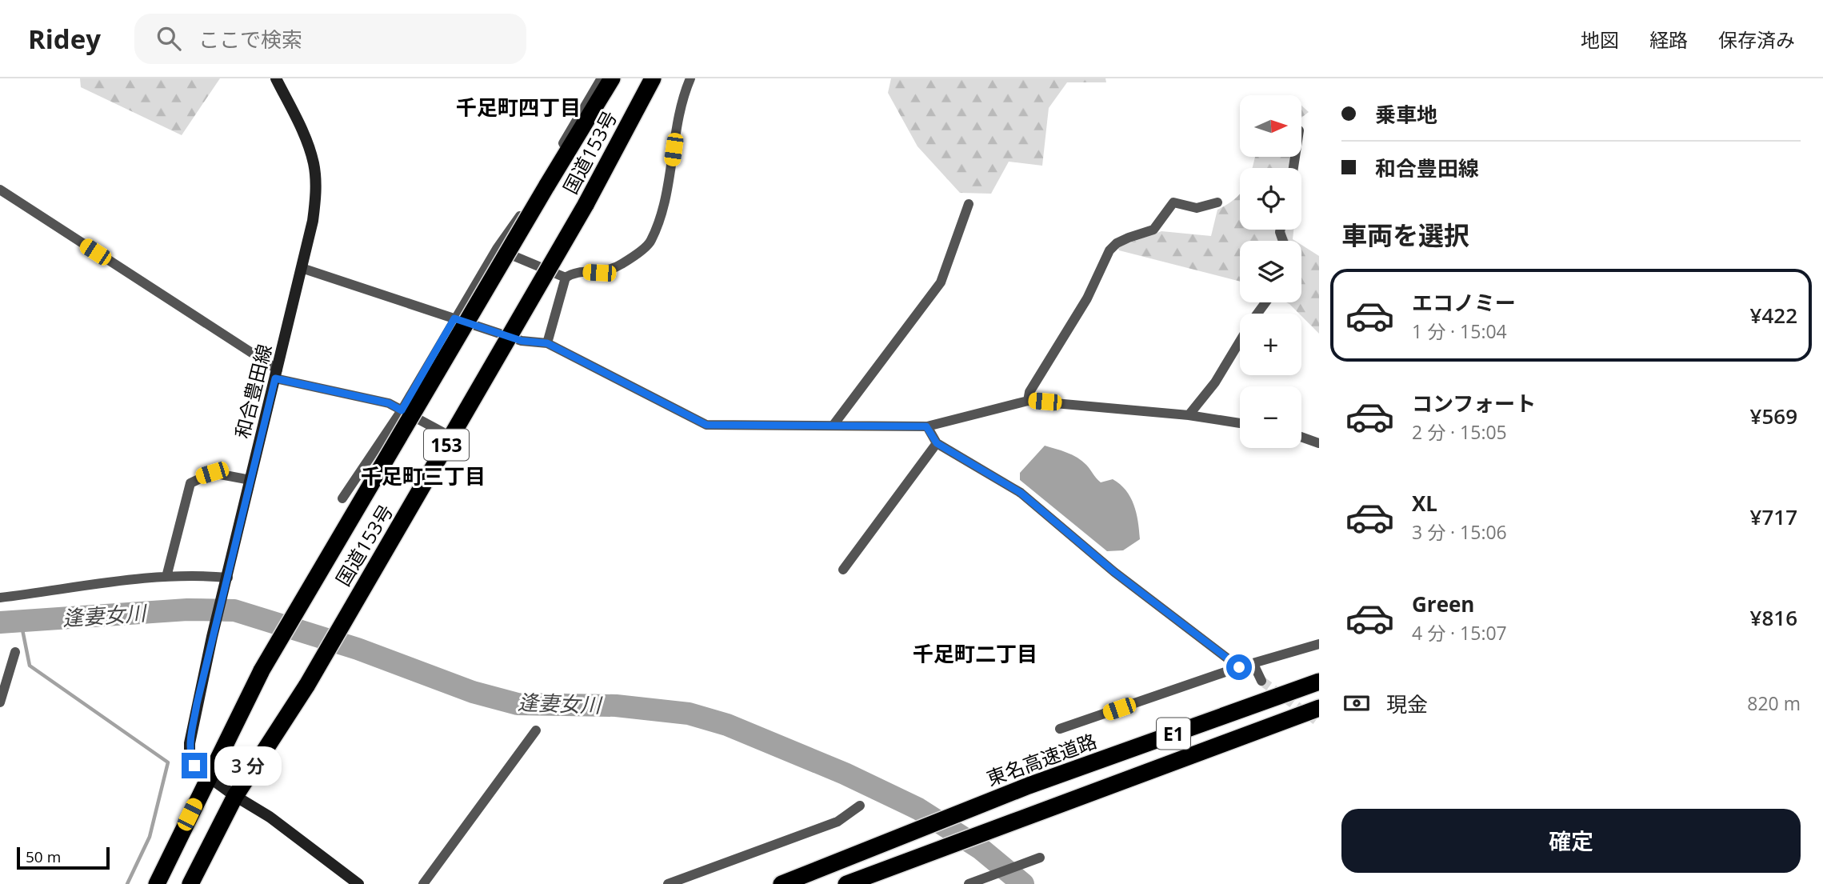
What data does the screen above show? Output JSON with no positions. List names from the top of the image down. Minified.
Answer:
{"streets":{"highway":["国道153号","153","E1","東名高速道路"],"main road":["和合豊田線"]},"crossings":[["国道153号","和合豊田線"]],"districts":["千足町四丁目","千足町三丁目","千足町二丁目"],"water":["逢妻女川"],"scale_bar":"50 m","north":"right","page":{"header":"Ridey","search":"ここで検索","nav":["地図","経路","保存済み"],"banner":["乗車地","和合豊田線"],"map_buttons":["+","−"],"heading":"車両を選択","list":[{"name":"エコノミー","note":"1 分 · 15:04","value":"¥422"},{"name":"コンフォート","note":"2 分 · 15:05","value":"¥569"},{"name":"XL","note":"3 分 · 15:06","value":"¥717"},{"name":"Green","note":"4 分 · 15:07","value":"¥816"}],"pay":["現金","820 m"],"bubble":"3 分","buttons":"確定","scale":"50 m"}}
